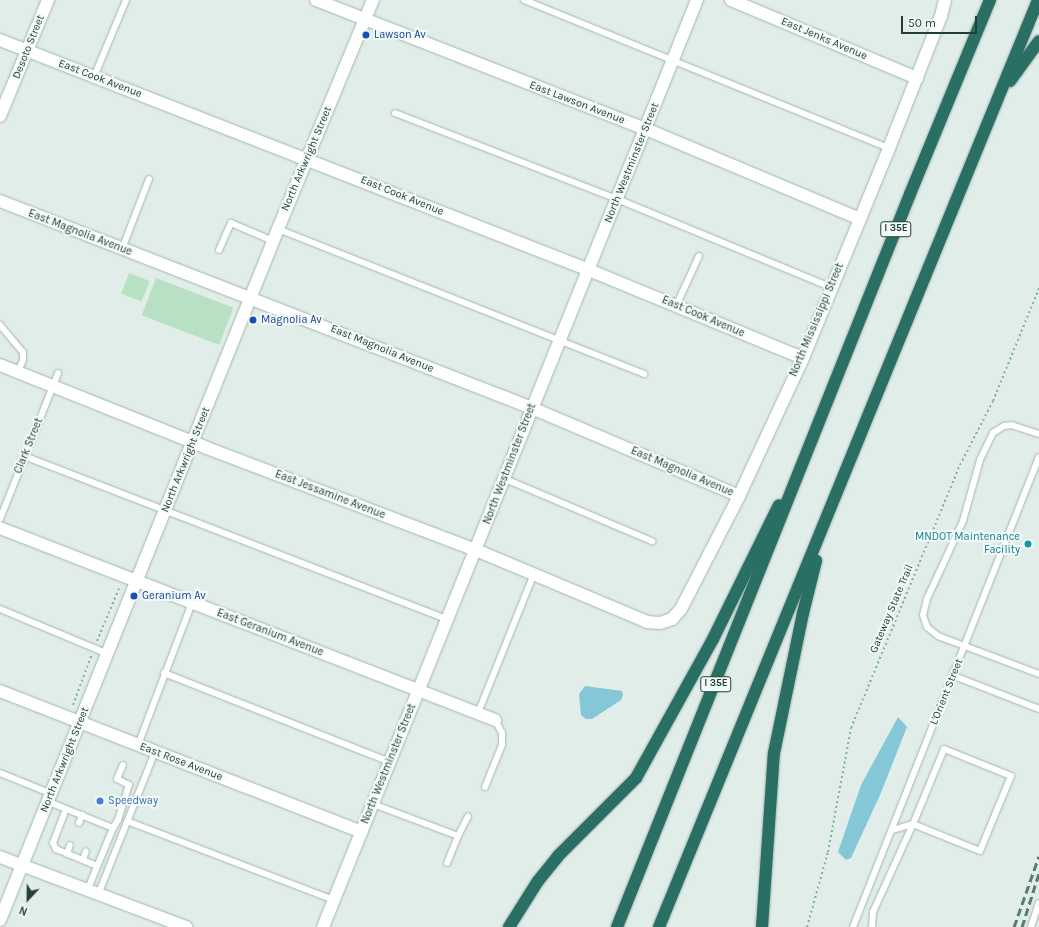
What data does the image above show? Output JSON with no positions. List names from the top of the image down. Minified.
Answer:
{"streets":{"highway":["I 35E"],"street":["East Jenks Avenue","Desoto Street","East Cook Avenue","East Lawson Avenue","North Arkwright Street","North Westminster Street","East Magnolia Avenue","North Mississippi Street","East Jessamine Avenue","East Geranium Avenue","East Rose Avenue"],"lane":["Clark Street","L'Orient Street"],"path":["Gateway State Trail"]},"crossings":[["East Jenks Avenue","North Mississippi Street"],["Desoto Street","East Cook Avenue"],["East Cook Avenue","North Arkwright Street"],["East Cook Avenue","North Westminster Street"],["East Cook Avenue","North Mississippi Street"],["East Lawson Avenue","North Arkwright Street"],["East Lawson Avenue","North Westminster Street"],["East Lawson Avenue","North Mississippi Street"],["North Arkwright Street","East Magnolia Avenue"],["North Arkwright Street","East Jessamine Avenue"],["North Arkwright Street","East Geranium Avenue"],["North Arkwright Street","East Rose Avenue"],["North Westminster Street","East Magnolia Avenue"],["North Westminster Street","East Jessamine Avenue"],["North Westminster Street","East Geranium Avenue"],["North Westminster Street","East Rose Avenue"],["East Magnolia Avenue","North Mississippi Street"],["North Mississippi Street","East Jessamine Avenue"],["Clark Street","East Jessamine Avenue"]],"places":["Lawson Av","Magnolia Av","MNDOT Maintenance Facility","Geranium Av","Speedway"],"scale_bar":"50 m","north":"bottom"}
